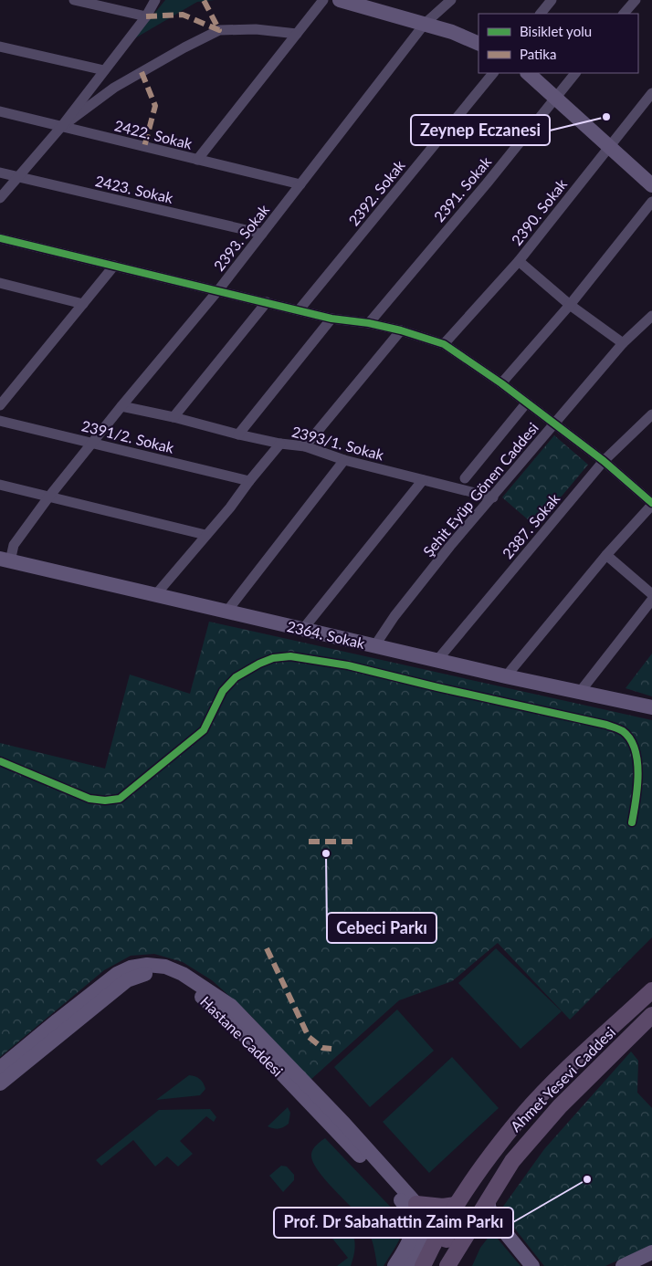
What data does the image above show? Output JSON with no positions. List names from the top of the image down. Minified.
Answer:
{"streets":{"main road":["2364. Sokak","Hastane Caddesi","Ahmet Yesevi Caddesi"],"street":["2422. Sokak","2423. Sokak","2391. Sokak","2392. Sokak","2390. Sokak","2393. Sokak","2391/2. Sokak","2393/1. Sokak","Şehit Eyüp Gönen Caddesi","2387. Sokak"]},"crossings":[["2422. Sokak","2393. Sokak"],["2423. Sokak","2393. Sokak"],["2393. Sokak","2391/2. Sokak"],["2393. Sokak","2393/1. Sokak"],["2393. Sokak","2364. Sokak"],["2393/1. Sokak","Şehit Eyüp Gönen Caddesi"],["Şehit Eyüp Gönen Caddesi","2364. Sokak"],["2387. Sokak","2364. Sokak"]],"places":["Zeynep Eczanesi","Cebeci Parkı","Prof. Dr Sabahattin Zaim Parkı"],"legend":["Bisiklet yolu","Patika"]}
